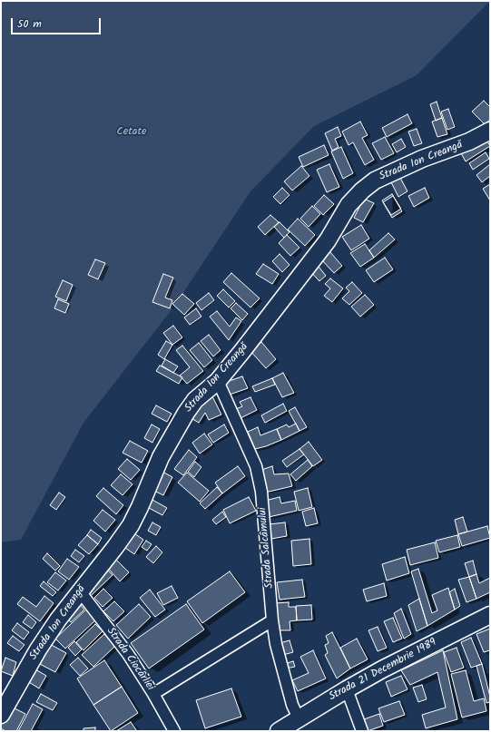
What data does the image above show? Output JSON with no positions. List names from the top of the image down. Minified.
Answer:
{"streets":{"street":["Strada Ion Creangă","Strada Salcâmului","Strada Ciocârliei","Strada 21 Decembrie 1989"]},"crossings":[["Strada Ion Creangă","Strada Salcâmului"],["Strada Ion Creangă","Strada Ciocârliei"],["Strada Salcâmului","Strada 21 Decembrie 1989"]],"parks":["Cetate"],"scale_bar":"50 m"}
